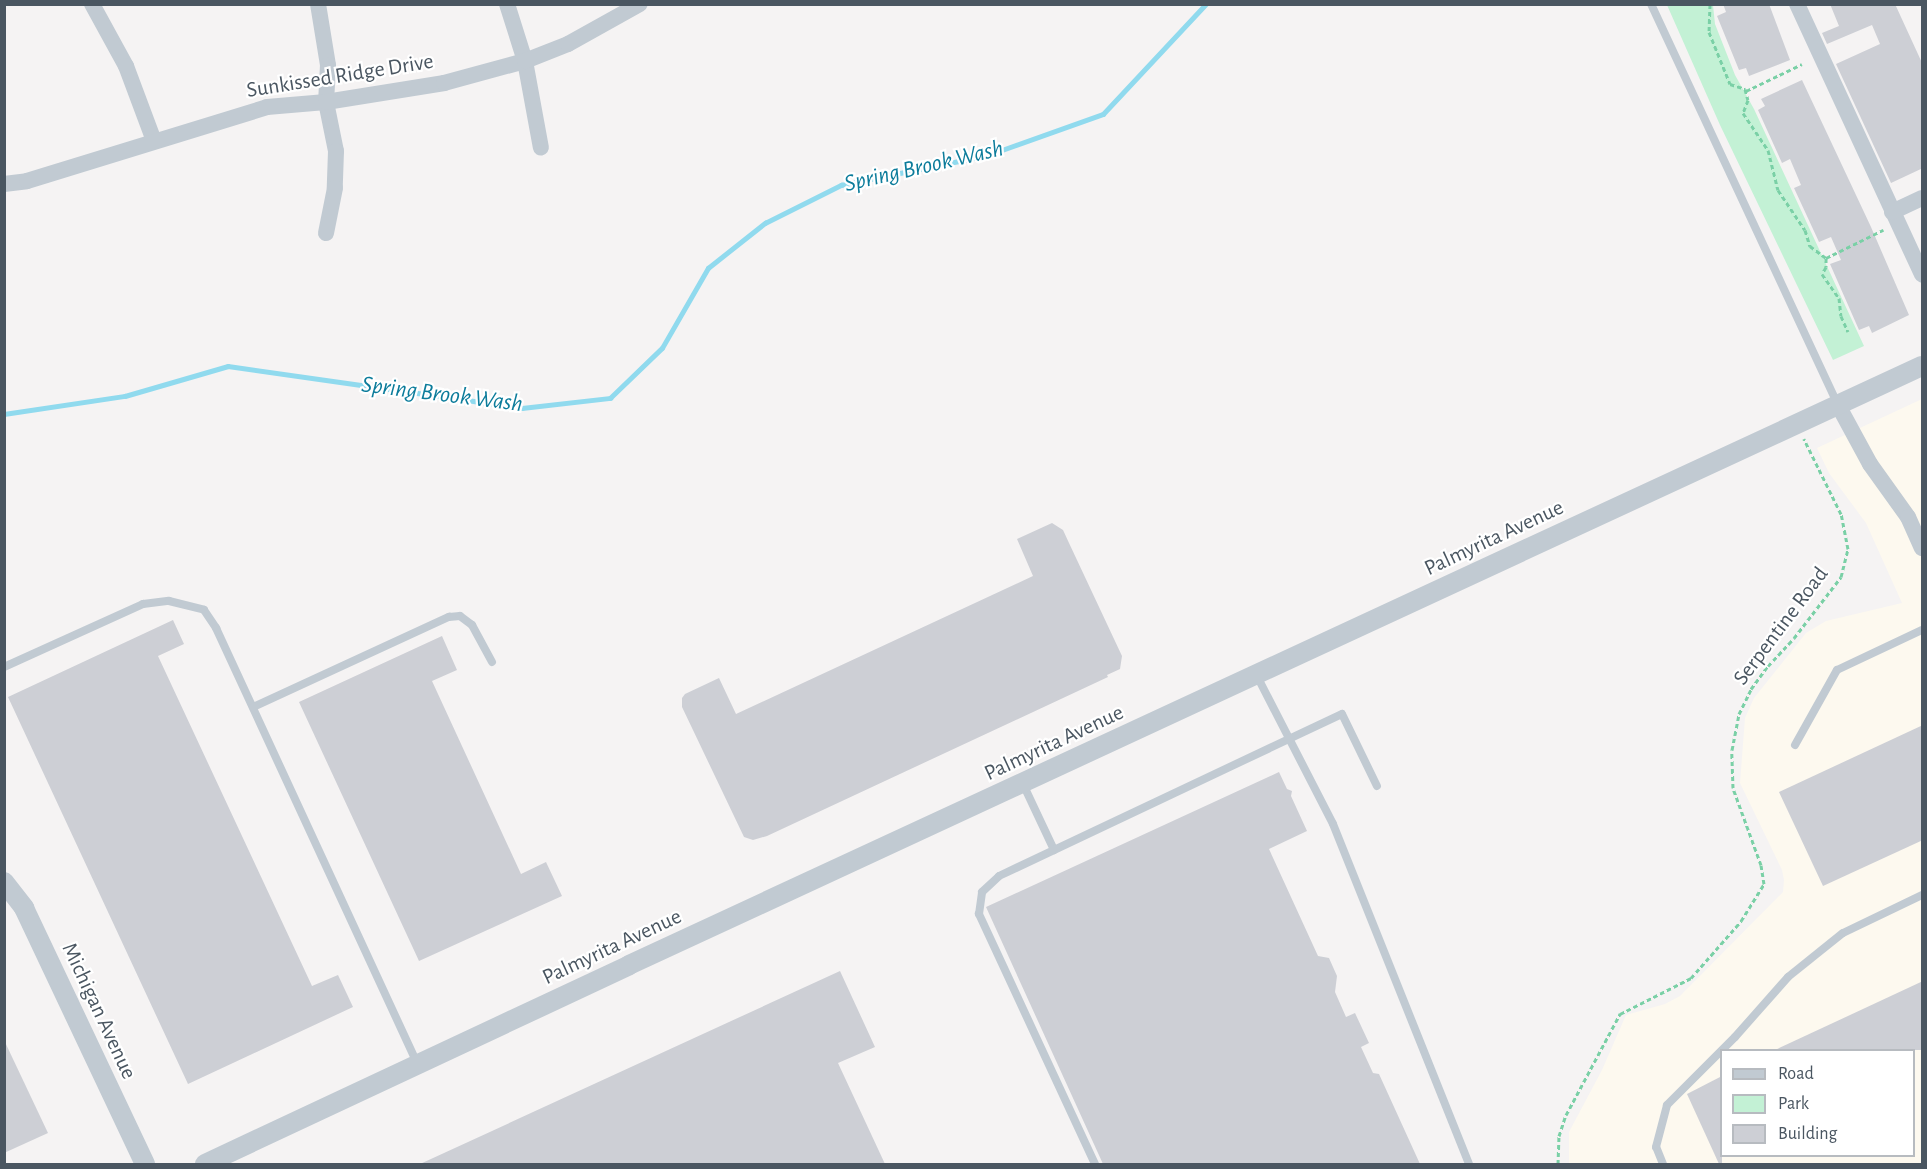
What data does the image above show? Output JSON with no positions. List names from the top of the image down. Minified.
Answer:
{"streets":{"street":["Sunkissed Ridge Drive","Palmyrita Avenue","Michigan Avenue"],"path":["Serpentine Road"]},"crossings":[["Palmyrita Avenue","Serpentine Road"]],"water":["Spring Brook Wash"],"legend":["Road","Park","Building"]}
